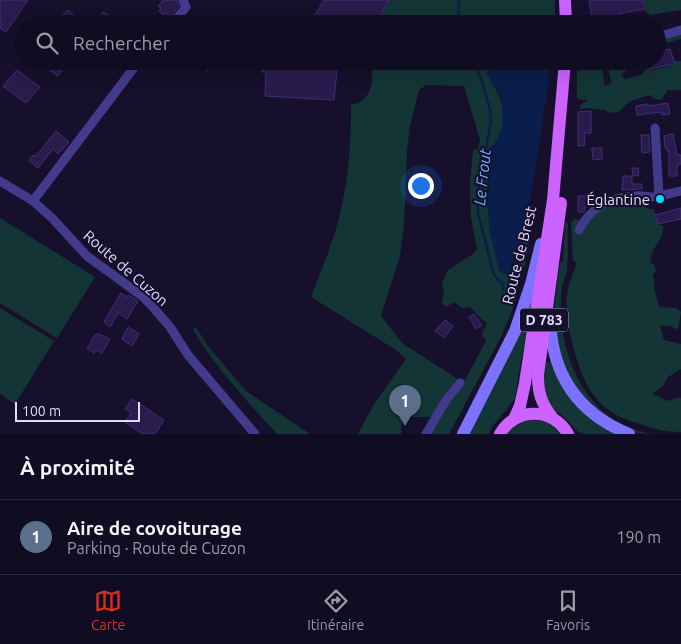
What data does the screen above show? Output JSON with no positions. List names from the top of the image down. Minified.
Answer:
{"streets":{"main road":["Route de Brest","D 783"],"street":["Route de Cuzon"]},"water":["Le Frout"],"places":["Églantine"],"scale_bar":"100 m","page":{"search":"Rechercher","pins":"1","scale":"100 m","heading":"À proximité","list":[{"mark":"1","name":"Aire de covoiturage","note":"Parking · Route de Cuzon","value":"190 m"}],"nav":["Carte","Itinéraire","Favoris"]}}
